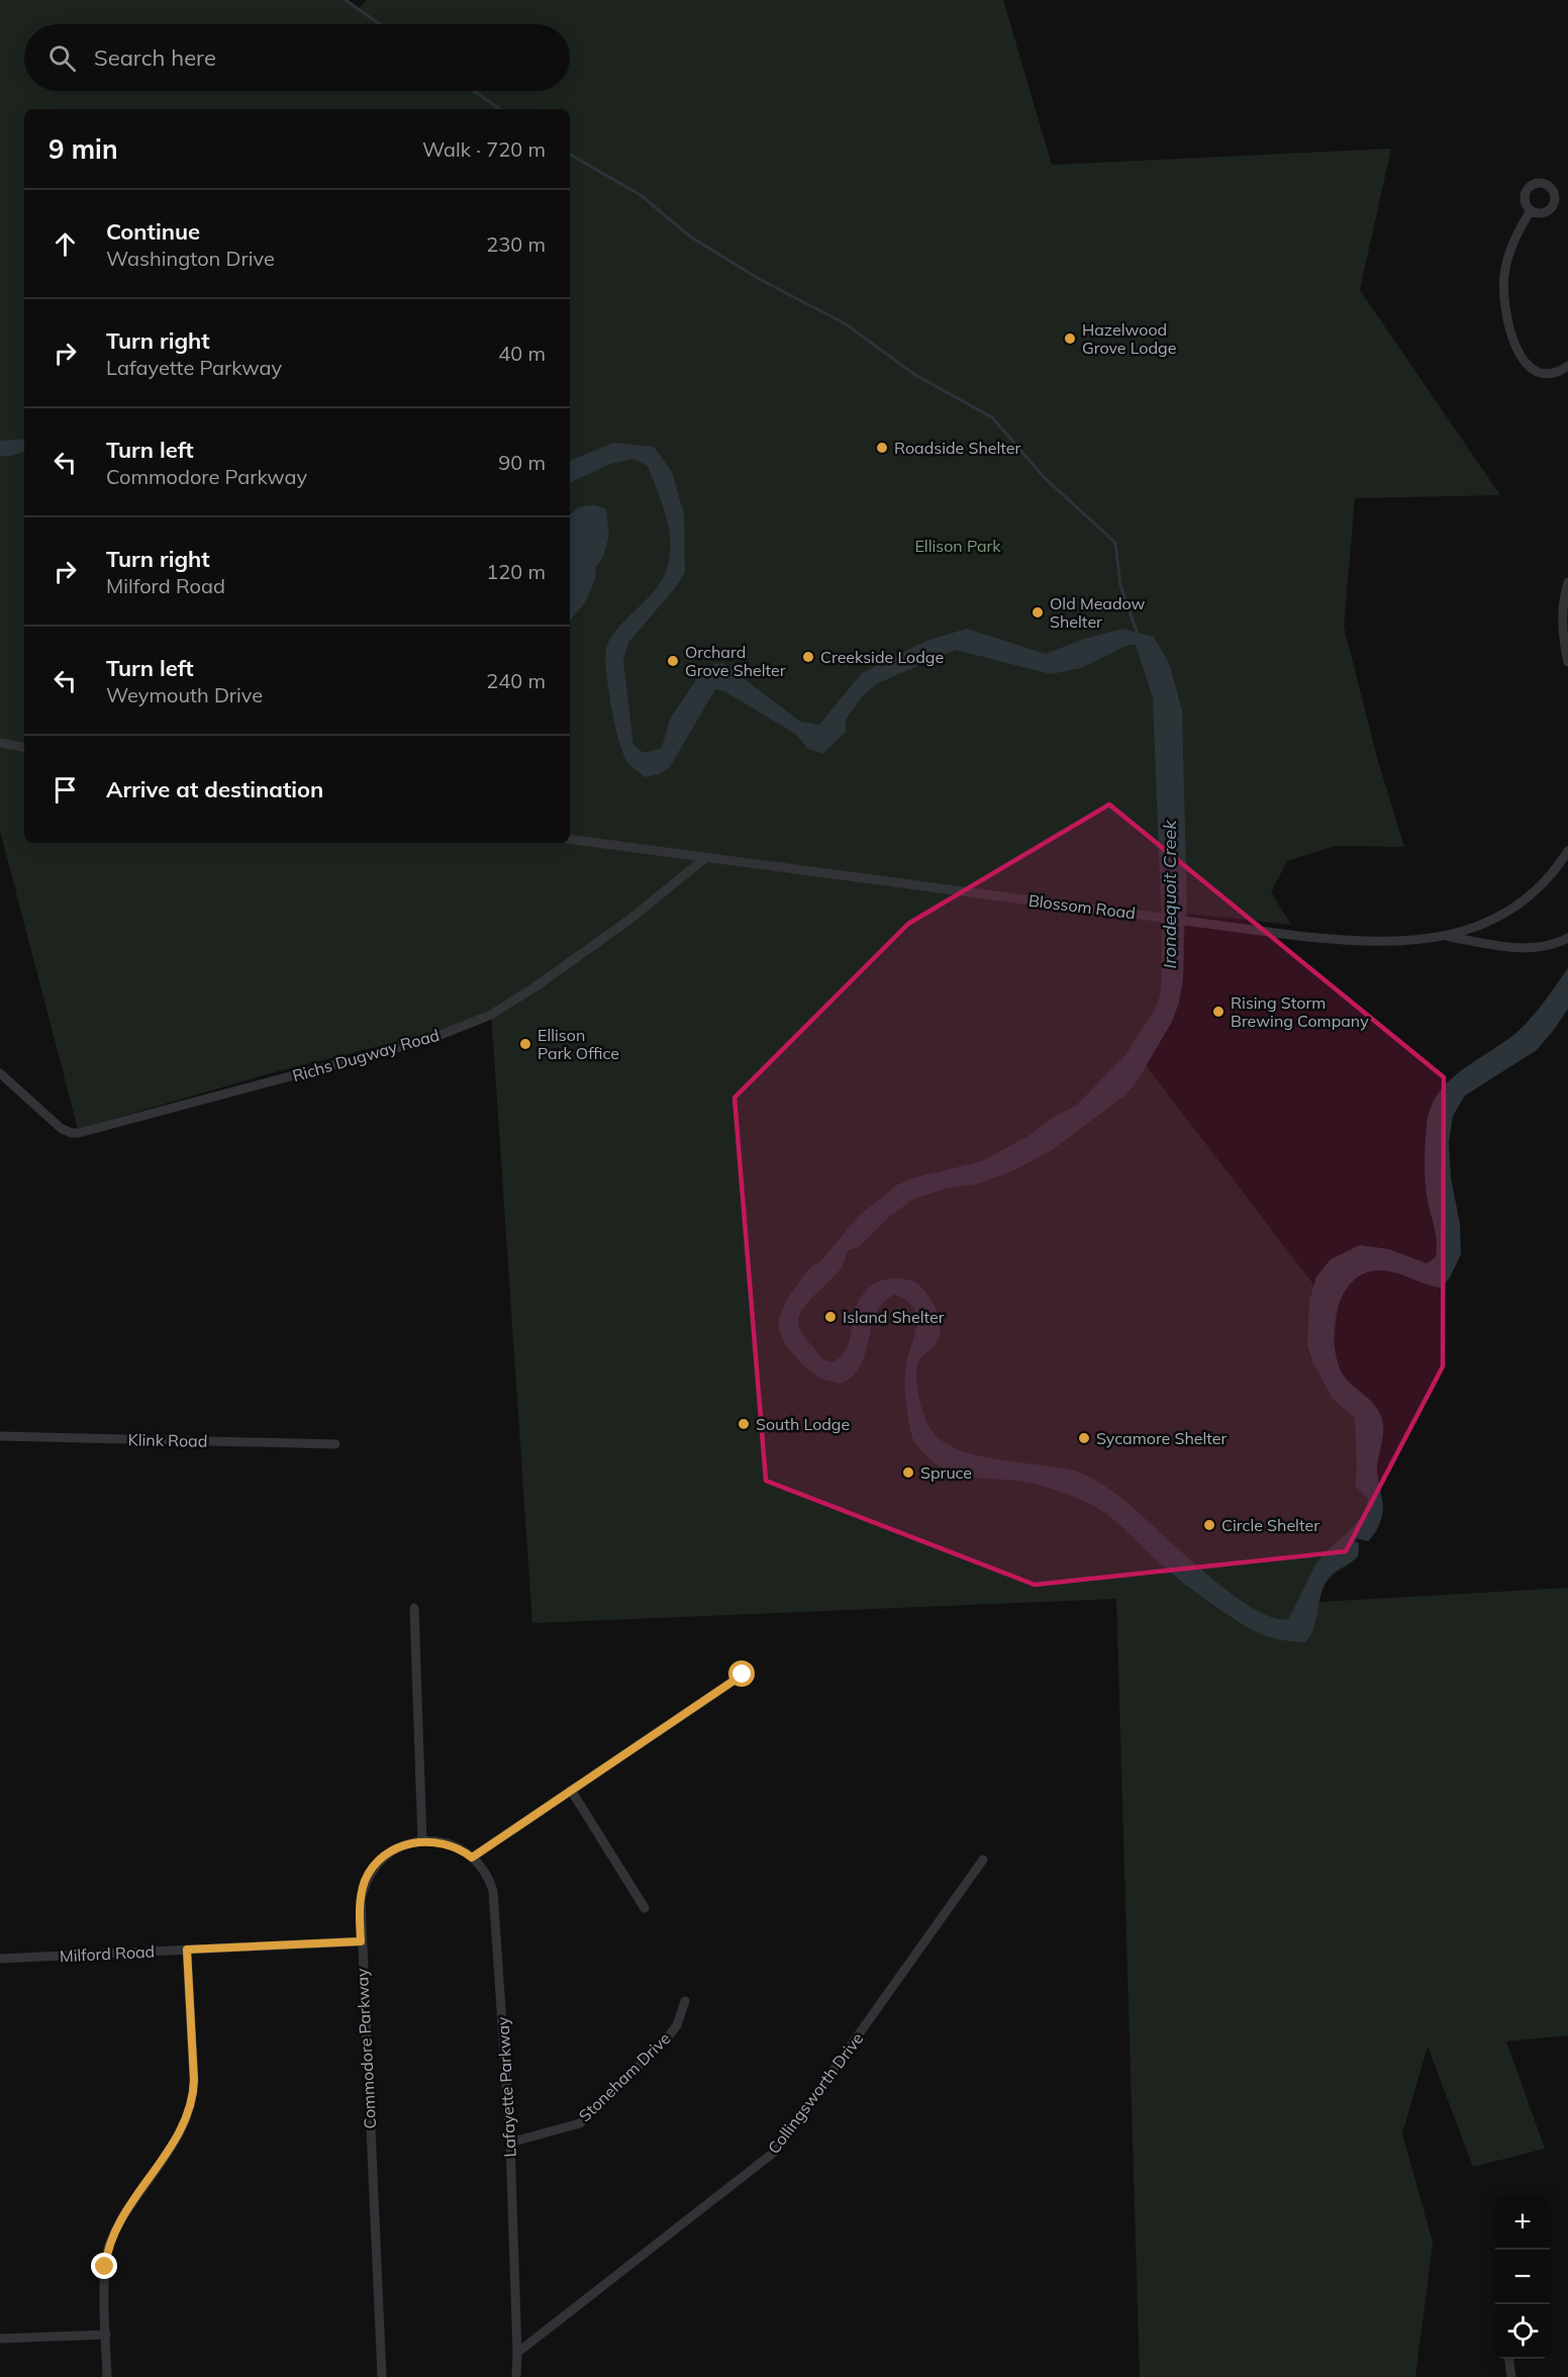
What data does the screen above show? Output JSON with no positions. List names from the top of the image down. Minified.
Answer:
{"streets":{"street":["Blossom Road","Richs Dugway Road","Klink Road","Milford Road","Commodore Parkway","Stoneham Drive","Lafayette Parkway","Collingsworth Drive"]},"crossings":[["Blossom Road","Richs Dugway Road"],["Milford Road","Commodore Parkway"],["Commodore Parkway","Lafayette Parkway"],["Stoneham Drive","Lafayette Parkway"],["Lafayette Parkway","Collingsworth Drive"]],"water":["Irondequoit Creek"],"parks":["Ellison Park"],"places":["Hazelwood Grove Lodge","Roadside Shelter","Old Meadow Shelter","Creekside Lodge","Orchard Grove Shelter","Rising Storm Brewing Company","Ellison Park Office","Island Shelter","South Lodge","Sycamore Shelter","Spruce","Circle Shelter"],"page":{"search":"Search here","heading":["9 min","Walk · 720 m"],"list":[["Continue","Washington Drive","230 m"],["Turn right","Lafayette Parkway","40 m"],["Turn left","Commodore Parkway","90 m"],["Turn right","Milford Road","120 m"],["Turn left","Weymouth Drive","240 m"],"Arrive at destination"],"map_buttons":["+","−"]}}
